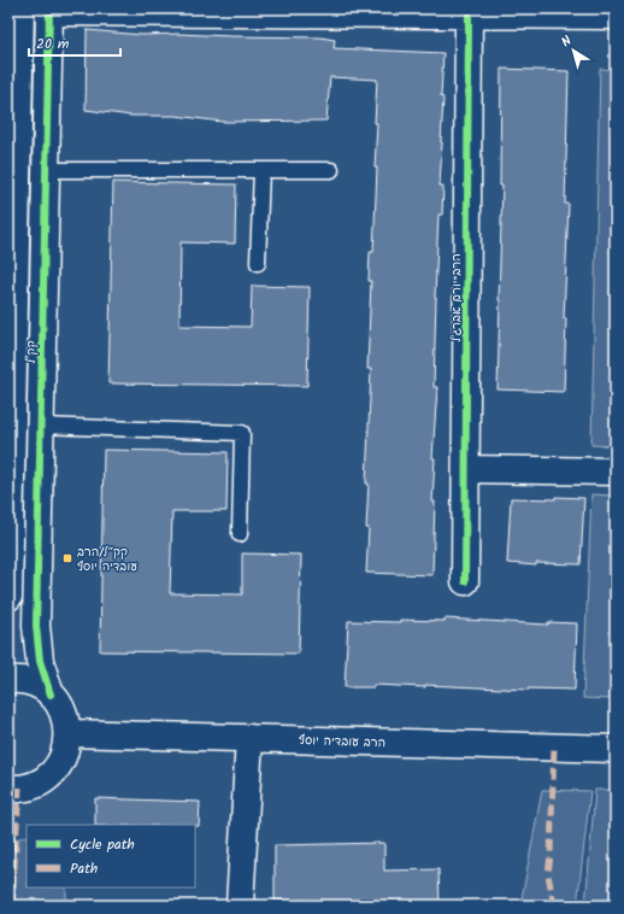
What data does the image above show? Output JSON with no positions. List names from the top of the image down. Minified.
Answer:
{"streets":{"street":["הרב יורם אברג'ל","קק\"ל","הרב עובדיה יוסף"]},"places":{"transit":["קק״ל/הרב עובדיה יוסף"]},"legend":["Cycle path","Path"],"scale_bar":"20 m","north":"top left"}
